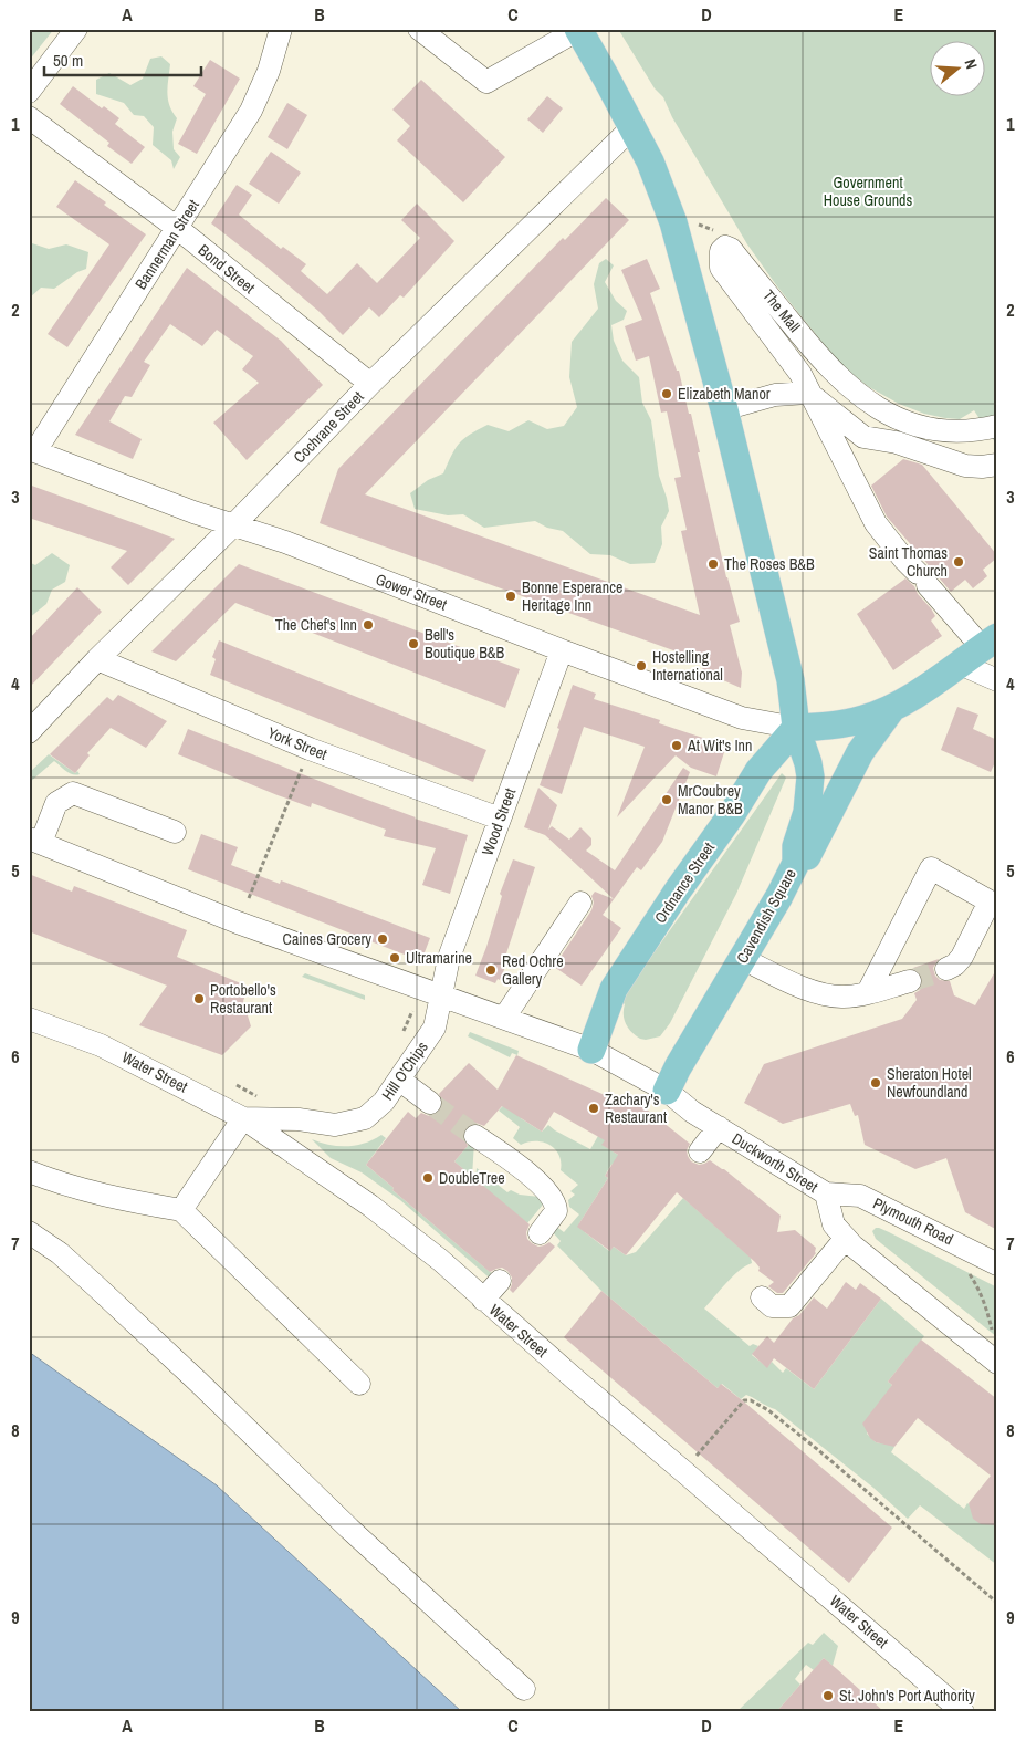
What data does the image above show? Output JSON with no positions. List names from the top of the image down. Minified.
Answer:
{"streets":{"main road":["Ordnance Street","Cavendish Square"],"street":["Bannerman Street","Bond Street","The Mall","Cochrane Street","Gower Street","York Street","Wood Street","Hill O'Chips","Water Street","Duckworth Street","Plymouth Road"]},"crossings":[["Bannerman Street","Bond Street"],["Bannerman Street","Gower Street"],["Bond Street","Cochrane Street"],["Cochrane Street","Gower Street"],["Cochrane Street","York Street"],["Cochrane Street","Cavendish Square"],["Gower Street","Wood Street"],["Gower Street","Ordnance Street"],["Gower Street","Cavendish Square"],["York Street","Wood Street"],["Wood Street","Hill O'Chips"],["Wood Street","Duckworth Street"],["Ordnance Street","Cavendish Square"],["Ordnance Street","Duckworth Street"],["Cavendish Square","Duckworth Street"],["Hill O'Chips","Water Street"],["Hill O'Chips","Duckworth Street"],["Duckworth Street","Plymouth Road"]],"parks":["Government House Grounds"],"places":["Elizabeth Manor","Saint Thomas Church","The Roses B&B","Bonne Esperance Heritage Inn","The Chef's Inn","Bell's Boutique B&B","Hostelling International","At Wit's Inn","MrCoubrey Manor B&B","Caines Grocery","Ultramarine","Red Ochre Gallery","Portobello's Restaurant","Sheraton Hotel Newfoundland","Zachary's Restaurant","DoubleTree","St. John's Port Authority"],"scale_bar":"50 m","north":"right","grid":{"columns":["A","B","C","D","E"],"rows":["1","2","3","4","5","6","7","8","9"]}}
